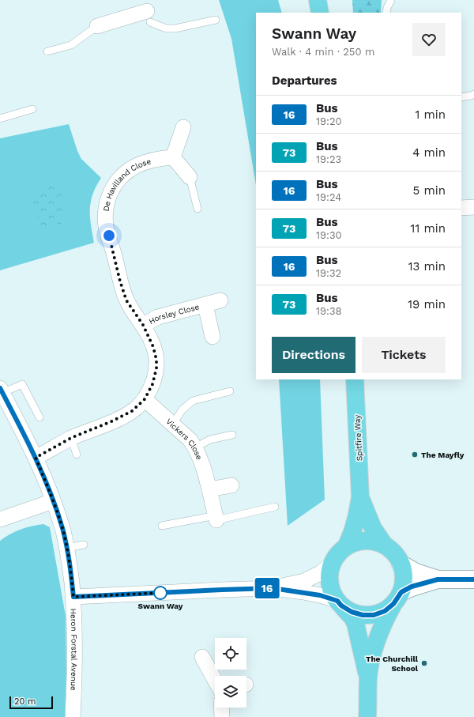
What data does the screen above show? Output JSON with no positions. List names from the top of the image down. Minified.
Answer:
{"streets":{"main road":["Spitfire Way"],"street":["De Havilland Close","Horsley Close","Vickers Close","Heron Forstal Avenue"]},"crossings":[["De Havilland Close","Horsley Close"],["De Havilland Close","Vickers Close"],["De Havilland Close","Heron Forstal Avenue"]],"places":["The Mayfly","Swann Way","The Churchill School"],"lines":["bus line 16"],"scale_bar":"20 m","page":{"on_map":"16","heading":[["Swann Way","Walk · 4 min · 250 m"],"Departures"],"list":[{"mark":"16","name":"Bus","note":"19:20","value":"1 min"},{"mark":"73","name":"Bus","note":"19:23","value":"4 min"},{"mark":"16","name":"Bus","note":"19:24","value":"5 min"},{"mark":"73","name":"Bus","note":"19:30","value":"11 min"},{"mark":"16","name":"Bus","note":"19:32","value":"13 min"},{"mark":"73","name":"Bus","note":"19:38","value":"19 min"}],"buttons":["Directions","Tickets"],"scale":"20 m"}}
